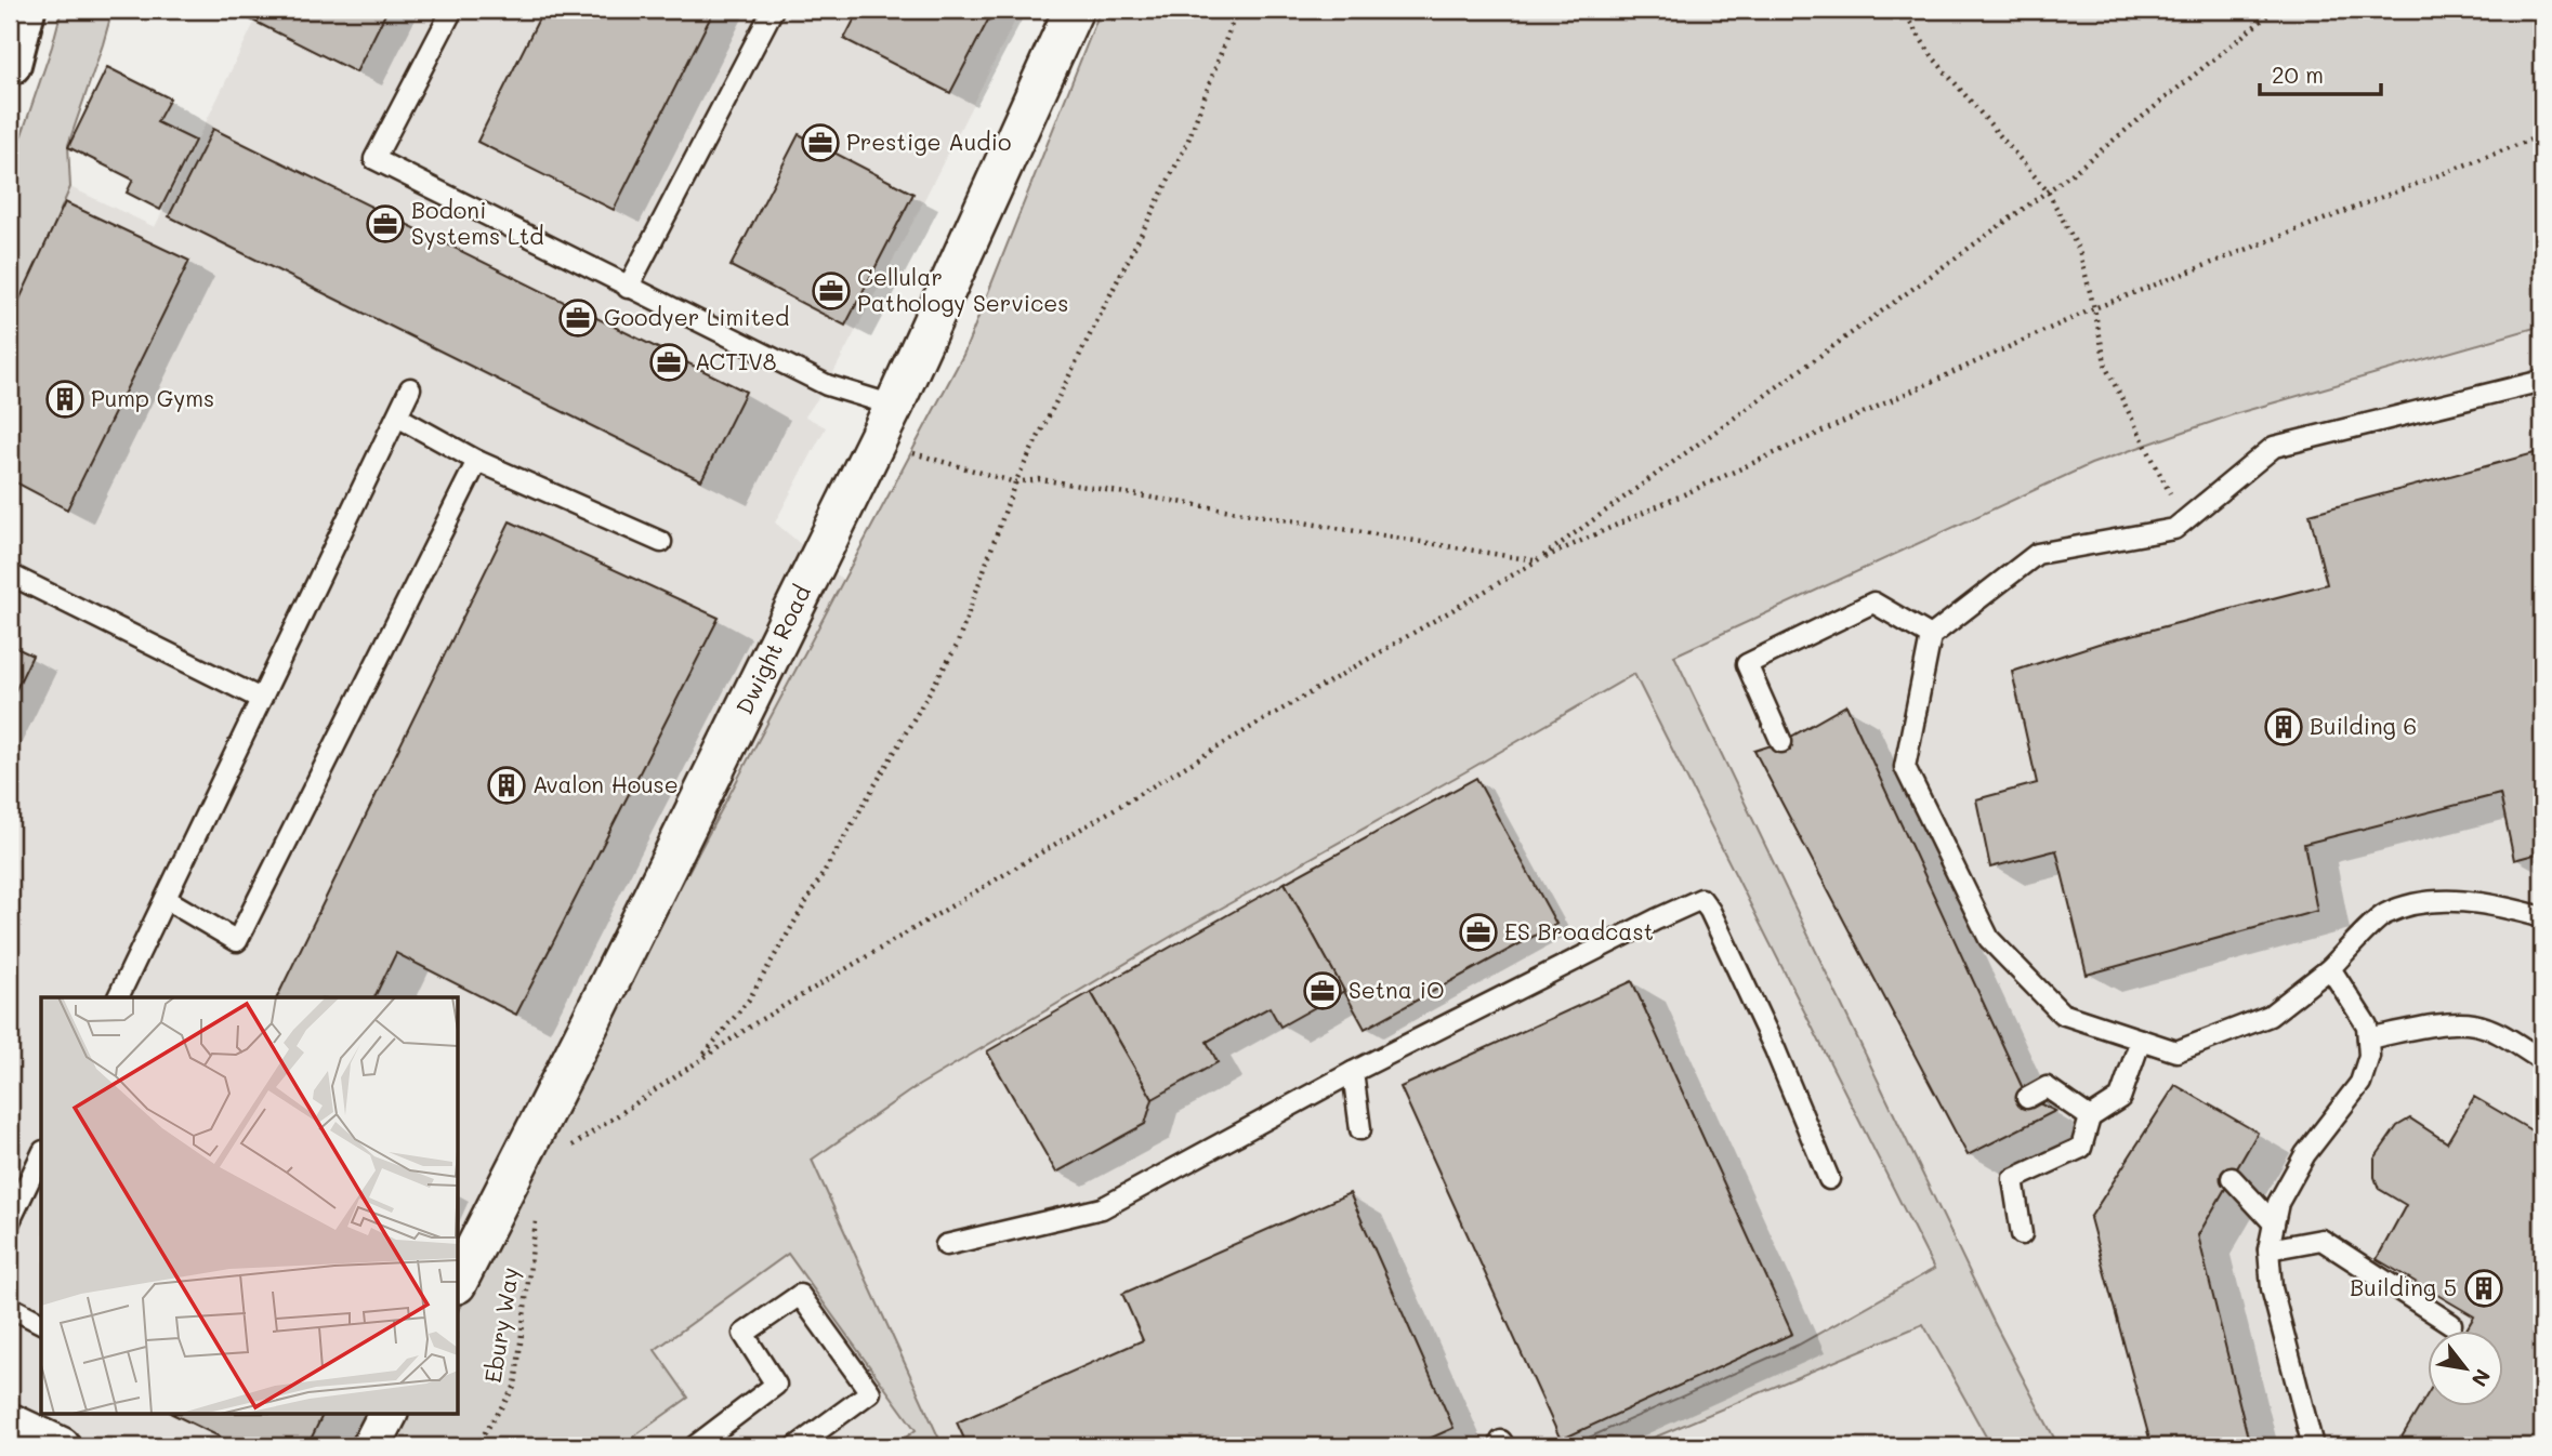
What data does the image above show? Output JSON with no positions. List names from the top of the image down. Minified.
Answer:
{"streets":{"street":["Dwight Road"],"path":["Ebury Way"]},"places":{"office":["Prestige Audio","Bodoni Systems Ltd","Cellular Pathology Services","Goodyer Limited","ACTIV8","ES Broadcast","Setna iO"],"building":["Pump Gyms","Building 6","Avalon House","Building 5"]},"scale_bar":"20 m","north":"bottom right"}
